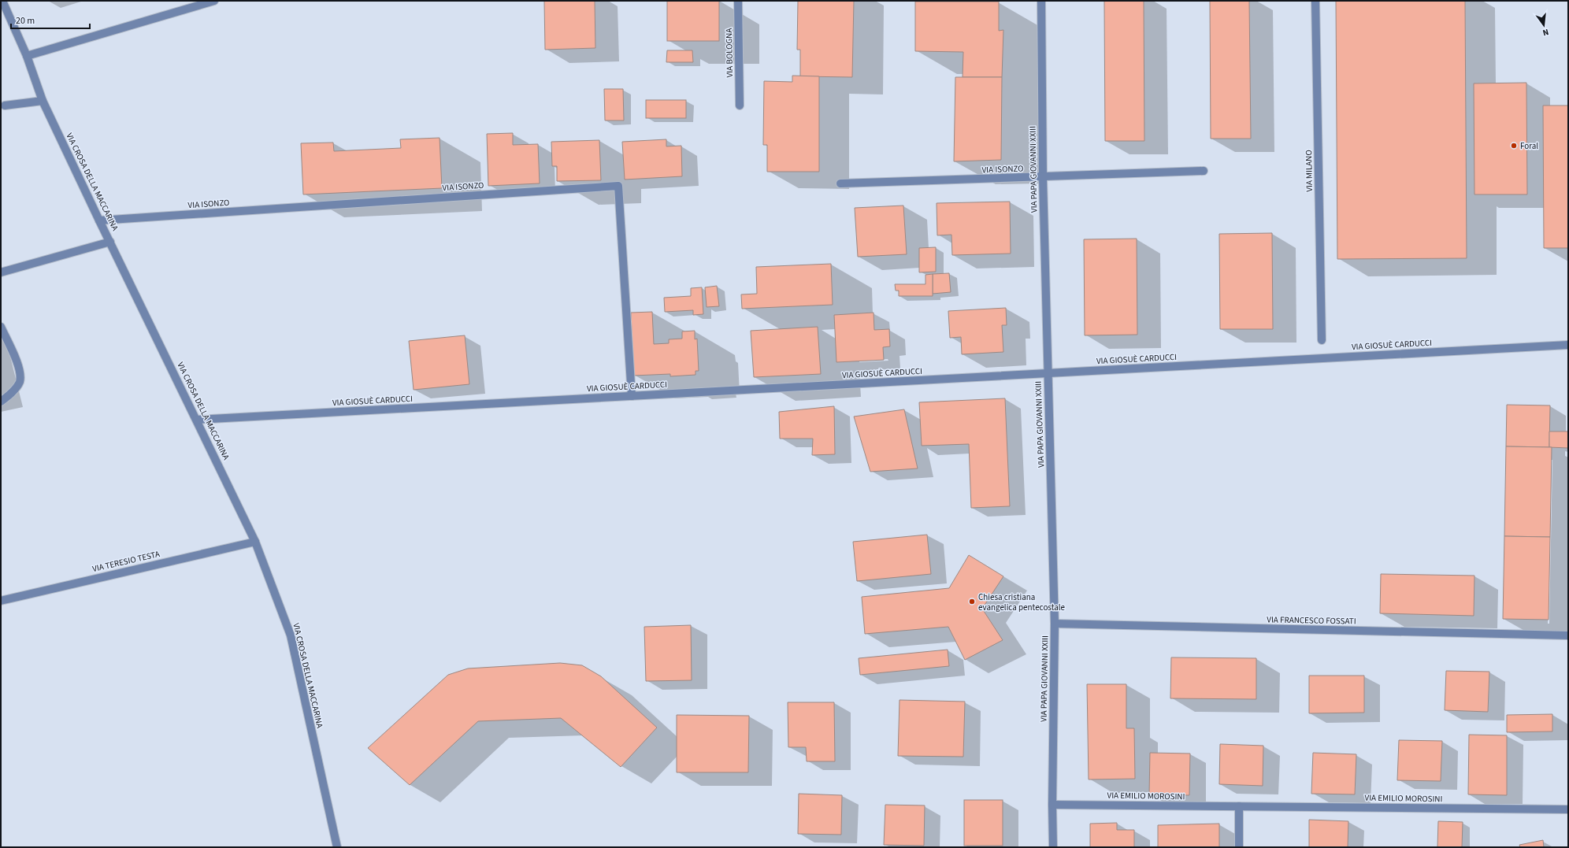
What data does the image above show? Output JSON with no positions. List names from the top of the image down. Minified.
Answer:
{"streets":{"street":["VIA BOLOGNA","VIA ISONZO","VIA PAPA GIOVANNI XXIII","VIA MILANO","VIA CROSA DELLA MACCARINA","VIA GIOSUÈ CARDUCCI","VIA TERESIO TESTA","VIA FRANCESCO FOSSATI","VIA EMILIO MOROSINI"]},"crossings":[["VIA ISONZO","VIA PAPA GIOVANNI XXIII"],["VIA ISONZO","VIA CROSA DELLA MACCARINA"],["VIA ISONZO","VIA GIOSUÈ CARDUCCI"],["VIA PAPA GIOVANNI XXIII","VIA GIOSUÈ CARDUCCI"],["VIA PAPA GIOVANNI XXIII","VIA FRANCESCO FOSSATI"],["VIA PAPA GIOVANNI XXIII","VIA EMILIO MOROSINI"],["VIA CROSA DELLA MACCARINA","VIA GIOSUÈ CARDUCCI"],["VIA CROSA DELLA MACCARINA","VIA TERESIO TESTA"]],"places":["Foral","Chiesa cristiana evangelica pentecostale"],"scale_bar":"20 m","north":"bottom"}
